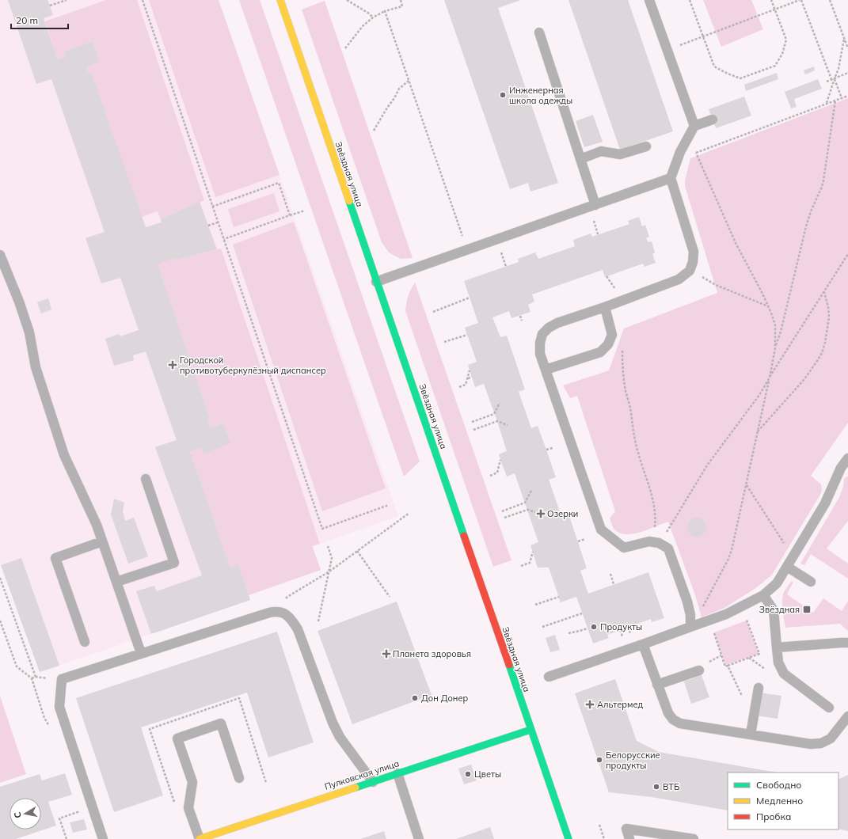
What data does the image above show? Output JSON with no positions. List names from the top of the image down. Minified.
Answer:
{"streets":{"street":["Звёздная улица","Пулковская улица"]},"crossings":[["Звёздная улица","Пулковская улица"]],"places":{"other":["Инженерная школа одежды","Продукты","Дон Донер","Белорусские продукты","Цветы","ВТБ"],"health":["Городской противотуберкулёзный диспансер","Озерки","Планета здоровья","Альтермед"],"transit":["Звёздная"]},"legend":["Свободно","Медленно","Пробка"],"scale_bar":"20 m","north":"left"}
